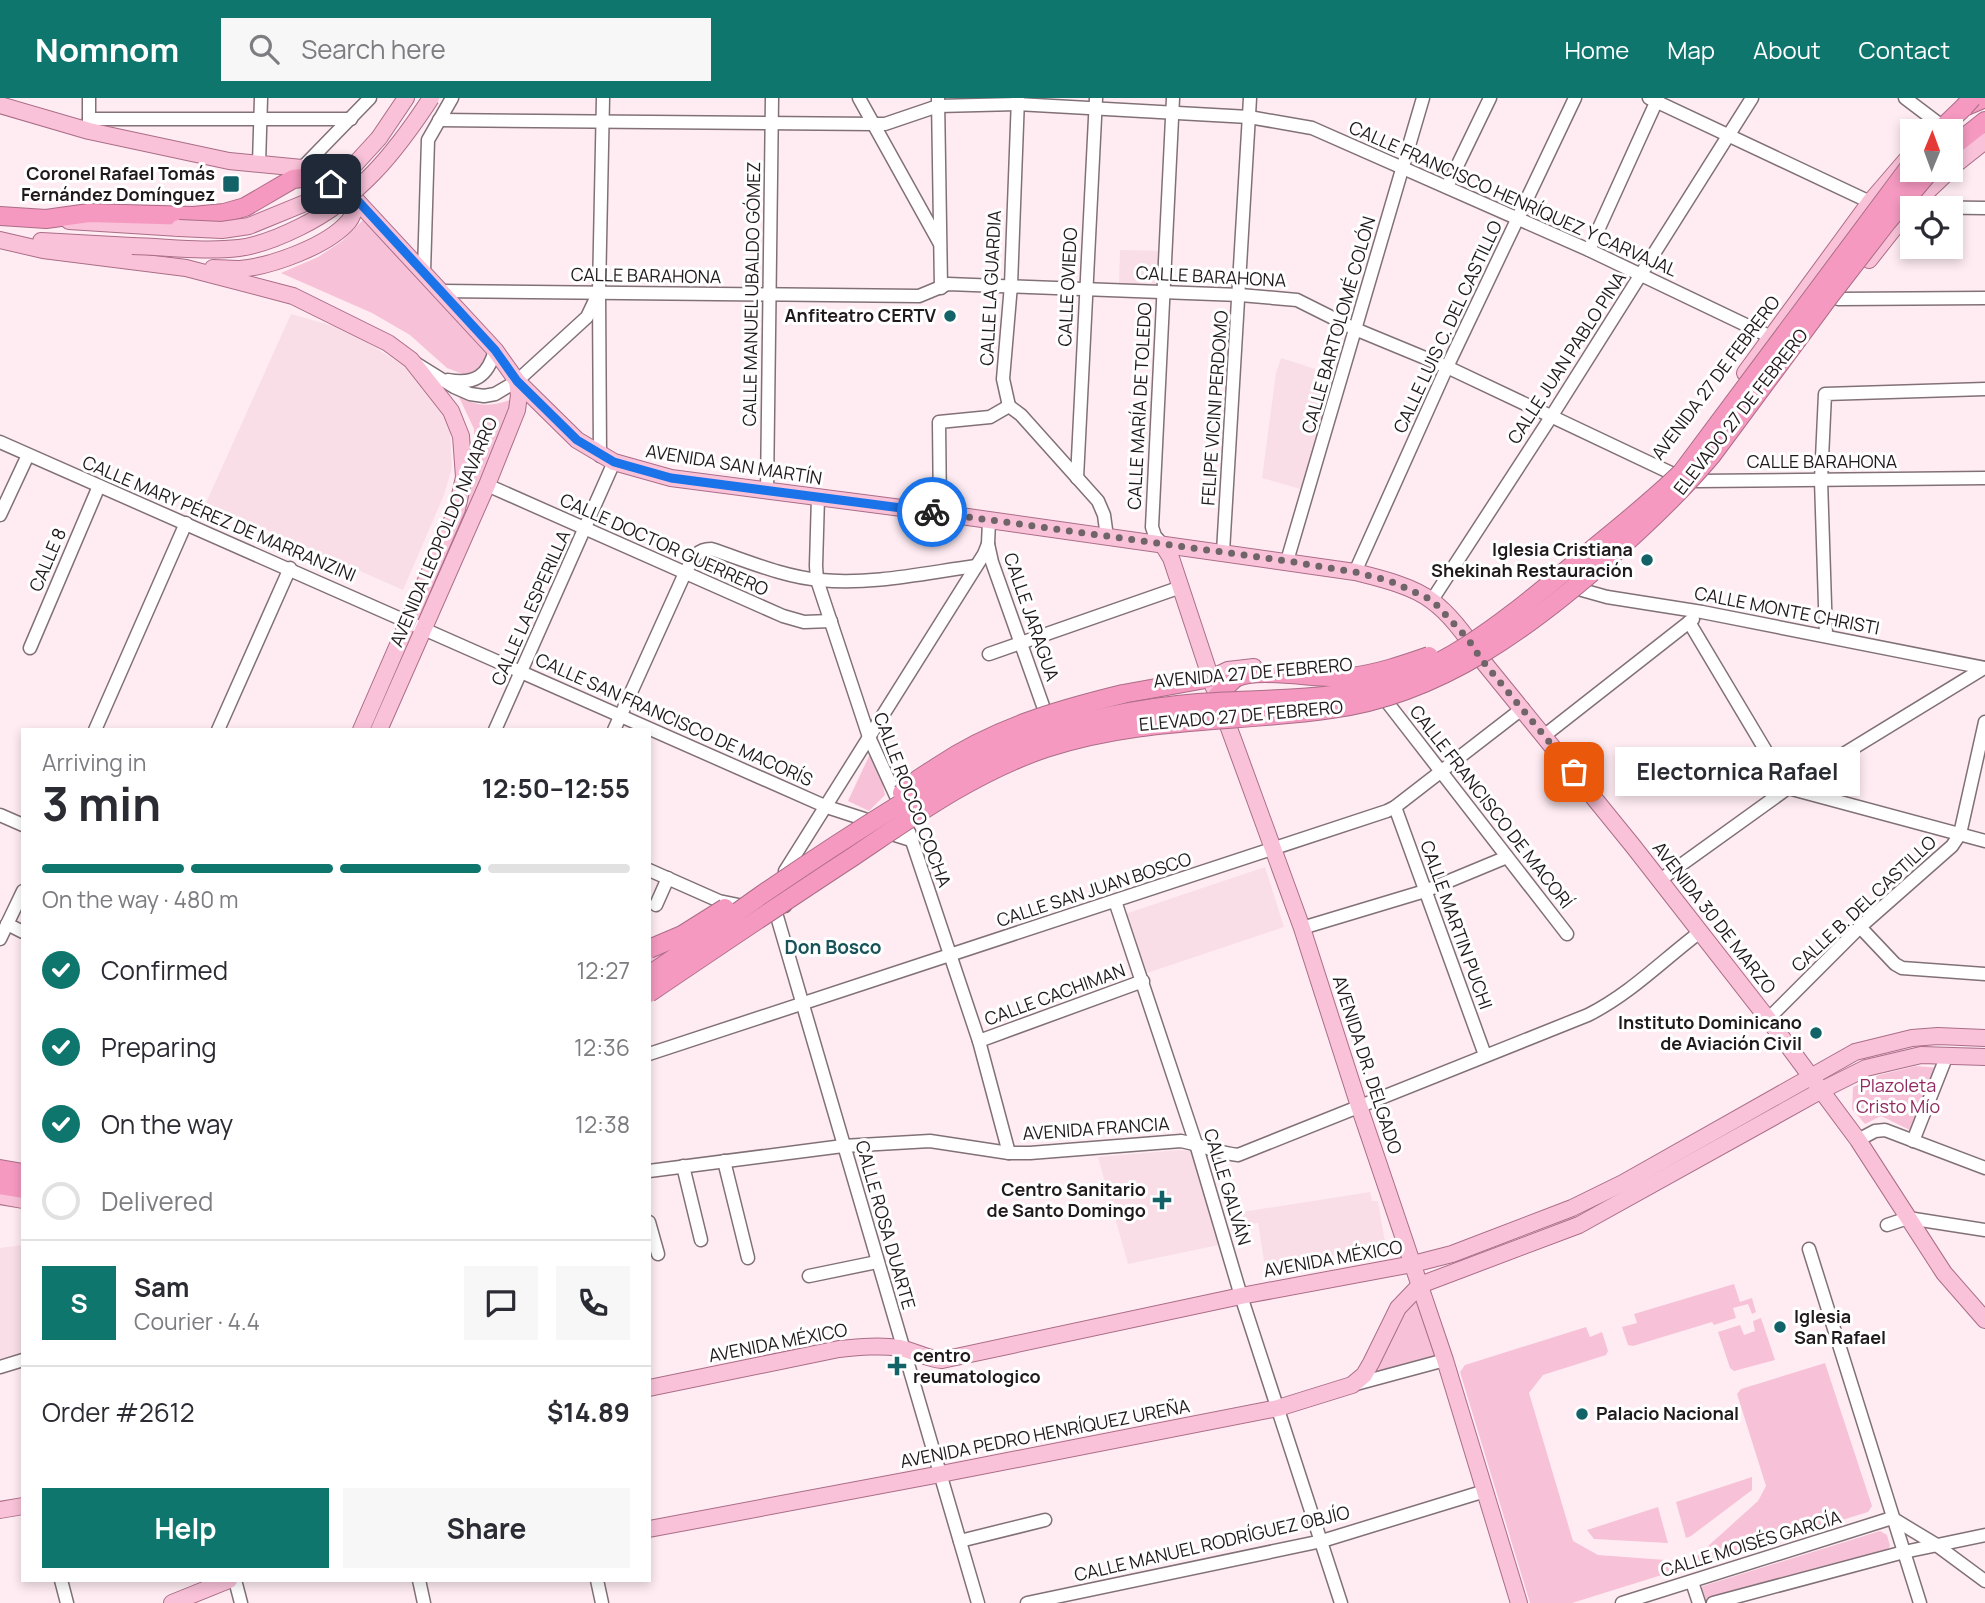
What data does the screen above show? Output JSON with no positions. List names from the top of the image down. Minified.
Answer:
{"streets":{"highway":["ELEVADO 27 DE FEBRERO"],"main road":["AVENIDA 27 DE FEBRERO","AVENIDA SAN MARTÍN","AVENIDA LEOPOLDO NAVARRO","AVENIDA 30 DE MARZO","AVENIDA DR. DELGADO","AVENIDA MÉXICO","AVENIDA PEDRO HENRÍQUEZ UREÑA"],"street":["CALLE FRANCISCO HENRÍQUEZ Y CARVAJAL","CALLE BARAHONA","CALLE OVIEDO","CALLE LA GUARDIA","CALLE MANUEL UBALDO GÓMEZ","CALLE BARTOLOMÉ COLÓN","CALLE LUIS C. DEL CASTILLO","CALLE JUAN PABLO PINA","CALLE MARÍA DE TOLEDO","FELIPE VICINI PERDOMO","CALLE MARY PÉREZ DE MARRANZINI","CALLE DOCTOR GUERRERO","CALLE 8","CALLE LA ESPERILLA","CALLE MONTE CHRISTI","CALLE JARAGUA","CALLE SAN FRANCISCO DE MACORÍS","CALLE ROCCO COCHA","CALLE FRANCISCO DE MACORÍ","CALLE SAN JUAN BOSCO","CALLE B. DEL CASTILLO","CALLE MARTIN PUCHI","CALLE CACHIMAN","AVENIDA FRANCIA","CALLE GALVÁN","CALLE ROSA DUARTE","CALLE MANUEL RODRÍGUEZ OBJÍO","CALLE MOISÉS GARCÍA"]},"crossings":[["CALLE FRANCISCO HENRÍQUEZ Y CARVAJAL","CALLE OVIEDO"],["CALLE FRANCISCO HENRÍQUEZ Y CARVAJAL","CALLE LA GUARDIA"],["CALLE FRANCISCO HENRÍQUEZ Y CARVAJAL","CALLE MANUEL UBALDO GÓMEZ"],["CALLE FRANCISCO HENRÍQUEZ Y CARVAJAL","CALLE BARTOLOMÉ COLÓN"],["CALLE FRANCISCO HENRÍQUEZ Y CARVAJAL","CALLE LUIS C. DEL CASTILLO"],["CALLE FRANCISCO HENRÍQUEZ Y CARVAJAL","CALLE JUAN PABLO PINA"],["CALLE FRANCISCO HENRÍQUEZ Y CARVAJAL","AVENIDA 27 DE FEBRERO"],["CALLE FRANCISCO HENRÍQUEZ Y CARVAJAL","CALLE MARÍA DE TOLEDO"],["CALLE FRANCISCO HENRÍQUEZ Y CARVAJAL","FELIPE VICINI PERDOMO"],["CALLE BARAHONA","CALLE OVIEDO"],["CALLE BARAHONA","CALLE LA GUARDIA"],["CALLE BARAHONA","CALLE MANUEL UBALDO GÓMEZ"],["CALLE BARAHONA","CALLE BARTOLOMÉ COLÓN"],["CALLE BARAHONA","CALLE LUIS C. DEL CASTILLO"],["CALLE BARAHONA","CALLE JUAN PABLO PINA"],["CALLE BARAHONA","AVENIDA 27 DE FEBRERO"],["CALLE BARAHONA","CALLE MARÍA DE TOLEDO"],["CALLE BARAHONA","FELIPE VICINI PERDOMO"],["CALLE BARAHONA","AVENIDA SAN MARTÍN"],["CALLE MANUEL UBALDO GÓMEZ","AVENIDA SAN MARTÍN"],["CALLE BARTOLOMÉ COLÓN","AVENIDA SAN MARTÍN"],["CALLE LUIS C. DEL CASTILLO","AVENIDA SAN MARTÍN"],["CALLE JUAN PABLO PINA","AVENIDA SAN MARTÍN"],["AVENIDA 27 DE FEBRERO","ELEVADO 27 DE FEBRERO"],["AVENIDA 27 DE FEBRERO","AVENIDA SAN MARTÍN"],["AVENIDA 27 DE FEBRERO","CALLE MONTE CHRISTI"],["AVENIDA 27 DE FEBRERO","CALLE JARAGUA"],["AVENIDA 27 DE FEBRERO","CALLE SAN FRANCISCO DE MACORÍS"],["AVENIDA 27 DE FEBRERO","CALLE ROCCO COCHA"],["AVENIDA 27 DE FEBRERO","CALLE FRANCISCO DE MACORÍ"],["AVENIDA 27 DE FEBRERO","AVENIDA 30 DE MARZO"],["AVENIDA 27 DE FEBRERO","AVENIDA DR. DELGADO"],["AVENIDA 27 DE FEBRERO","CALLE ROSA DUARTE"],["CALLE MARÍA DE TOLEDO","AVENIDA SAN MARTÍN"],["CALLE MARÍA DE TOLEDO","AVENIDA DR. DELGADO"],["FELIPE VICINI PERDOMO","AVENIDA SAN MARTÍN"],["ELEVADO 27 DE FEBRERO","AVENIDA SAN MARTÍN"],["ELEVADO 27 DE FEBRERO","AVENIDA 30 DE MARZO"],["AVENIDA SAN MARTÍN","AVENIDA LEOPOLDO NAVARRO"],["AVENIDA SAN MARTÍN","CALLE LA ESPERILLA"],["AVENIDA SAN MARTÍN","CALLE JARAGUA"],["AVENIDA SAN MARTÍN","CALLE ROCCO COCHA"],["AVENIDA SAN MARTÍN","AVENIDA 30 DE MARZO"],["AVENIDA SAN MARTÍN","AVENIDA DR. DELGADO"],["CALLE MARY PÉREZ DE MARRANZINI","AVENIDA LEOPOLDO NAVARRO"],["CALLE MARY PÉREZ DE MARRANZINI","CALLE 8"],["CALLE MARY PÉREZ DE MARRANZINI","CALLE SAN FRANCISCO DE MACORÍS"],["AVENIDA LEOPOLDO NAVARRO","CALLE DOCTOR GUERRERO"],["AVENIDA LEOPOLDO NAVARRO","CALLE SAN FRANCISCO DE MACORÍS"],["CALLE DOCTOR GUERRERO","CALLE LA ESPERILLA"],["CALLE DOCTOR GUERRERO","CALLE ROCCO COCHA"],["CALLE LA ESPERILLA","CALLE SAN FRANCISCO DE MACORÍS"],["CALLE SAN FRANCISCO DE MACORÍS","CALLE ROCCO COCHA"],["CALLE ROCCO COCHA","CALLE SAN JUAN BOSCO"],["CALLE ROCCO COCHA","CALLE CACHIMAN"],["CALLE ROCCO COCHA","AVENIDA FRANCIA"],["CALLE FRANCISCO DE MACORÍ","CALLE SAN JUAN BOSCO"],["CALLE SAN JUAN BOSCO","AVENIDA 30 DE MARZO"],["CALLE SAN JUAN BOSCO","CALLE MARTIN PUCHI"],["CALLE SAN JUAN BOSCO","AVENIDA DR. DELGADO"],["CALLE SAN JUAN BOSCO","CALLE GALVÁN"],["CALLE SAN JUAN BOSCO","CALLE ROSA DUARTE"],["CALLE B. DEL CASTILLO","AVENIDA 30 DE MARZO"],["AVENIDA 30 DE MARZO","AVENIDA FRANCIA"],["AVENIDA 30 DE MARZO","AVENIDA MÉXICO"],["CALLE MARTIN PUCHI","AVENIDA FRANCIA"],["CALLE CACHIMAN","CALLE GALVÁN"],["AVENIDA DR. DELGADO","AVENIDA FRANCIA"],["AVENIDA DR. DELGADO","AVENIDA MÉXICO"],["AVENIDA DR. DELGADO","AVENIDA PEDRO HENRÍQUEZ UREÑA"],["AVENIDA DR. DELGADO","CALLE MANUEL RODRÍGUEZ OBJÍO"],["AVENIDA FRANCIA","CALLE GALVÁN"],["AVENIDA FRANCIA","CALLE ROSA DUARTE"],["CALLE GALVÁN","AVENIDA MÉXICO"],["CALLE GALVÁN","AVENIDA PEDRO HENRÍQUEZ UREÑA"],["CALLE GALVÁN","CALLE MANUEL RODRÍGUEZ OBJÍO"],["CALLE ROSA DUARTE","AVENIDA MÉXICO"],["CALLE ROSA DUARTE","AVENIDA PEDRO HENRÍQUEZ UREÑA"]],"districts":["Don Bosco"],"parks":["Plazoleta Cristo Mío"],"places":{"transit":["Coronel Rafael Tomás Fernández Domínguez"],"other":["Anfiteatro CERTV","Iglesia Cristiana Shekinah Restauración","Electornica Rafael","Instituto Dominicano de Aviación Civil","Iglesia San Rafael","Palacio Nacional"],"health":["Centro Sanitario de Santo Domingo","centro reumatologico"]},"north":"top","page":{"header":"Nomnom","search":"Search here","nav":["Home","Map","About","Contact"],"heading":["3 min","Arriving in","12:50–12:55"],"panel":["Sam","Courier · 4.4","Order #2612","$14.89"],"bubble":"Electornica Rafael","bar":"On the way · 480 m","list":[["Confirmed","12:27"],["Preparing","12:36"],["On the way","12:38"],"Delivered"],"round":"S","buttons":["Help","Share"]}}
